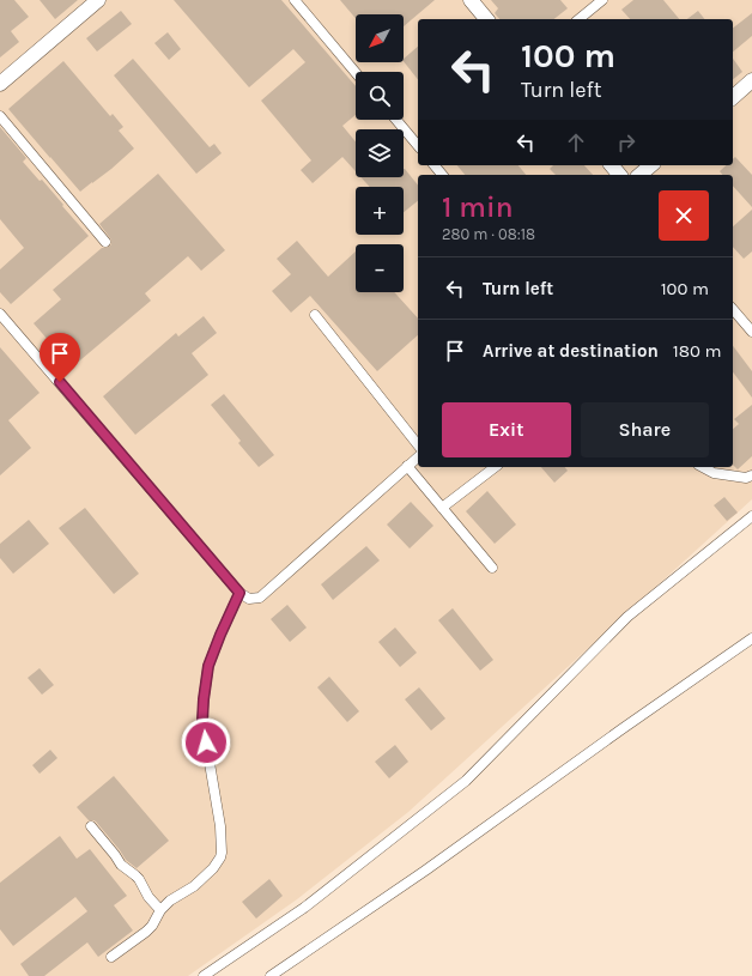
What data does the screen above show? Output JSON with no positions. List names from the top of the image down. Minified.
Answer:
{"north":"bottom left","page":{"map_buttons":["+","−"],"turn":["100 m","Turn left"],"heading":["1 min","280 m · 08:18"],"list":[{"name":"Turn left","value":"100 m"},{"name":"Arrive at destination","value":"180 m"}],"buttons":["Exit","Share"]}}
